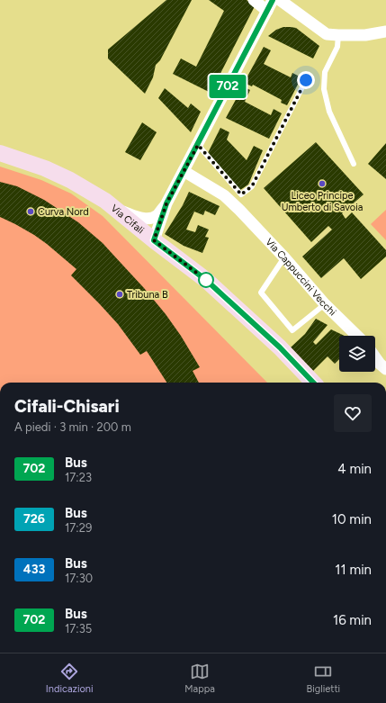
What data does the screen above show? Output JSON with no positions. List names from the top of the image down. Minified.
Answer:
{"streets":{"main road":["Via Cifali"],"street":["Via Cappuccini Vecchi"]},"places":["Liceo Principe Umberto di Savoia","Curva Nord","Tribuna B"],"lines":["bus line 702"],"page":{"on_map":"702","heading":["Cifali-Chisari","A piedi · 3 min · 200 m"],"list":[{"mark":"702","name":"Bus","note":"17:23","value":"4 min"},{"mark":"726","name":"Bus","note":"17:29","value":"10 min"},{"mark":"433","name":"Bus","note":"17:30","value":"11 min"},{"mark":"702","name":"Bus","note":"17:35","value":"16 min"}],"tabs":["Indicazioni","Mappa","Biglietti"]}}
